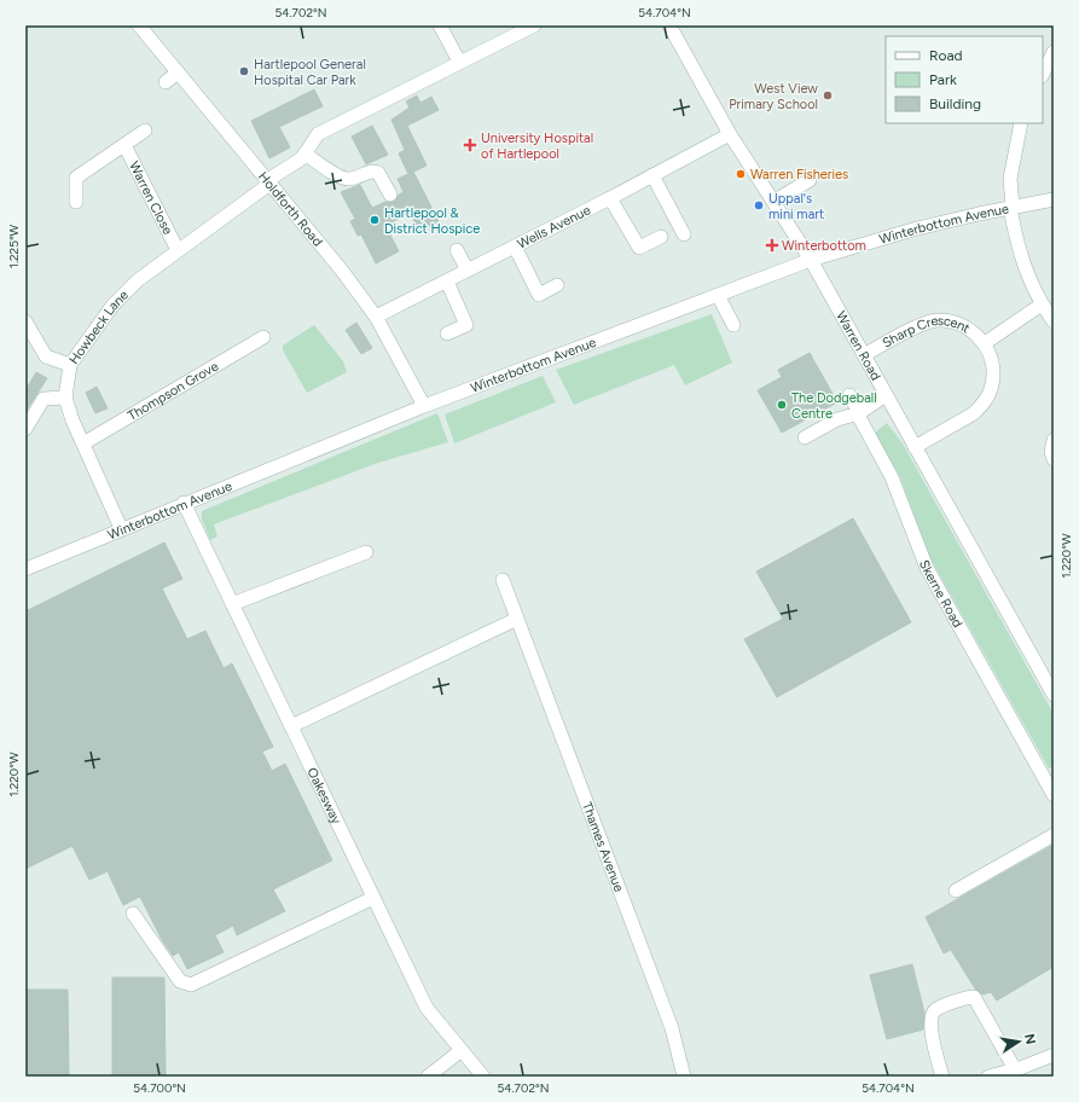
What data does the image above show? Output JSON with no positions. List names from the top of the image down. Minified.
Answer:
{"streets":{"street":["Warren Close","Holdforth Road","Winterbottom Avenue","Wells Avenue","Howbeck Lane","Sharp Crescent","Warren Road","Thompson Grove","Skerne Road","Oakesway","Thames Avenue"]},"crossings":[["Warren Close","Howbeck Lane"],["Holdforth Road","Winterbottom Avenue"],["Holdforth Road","Wells Avenue"],["Holdforth Road","Howbeck Lane"],["Winterbottom Avenue","Howbeck Lane"],["Winterbottom Avenue","Warren Road"],["Winterbottom Avenue","Oakesway"],["Wells Avenue","Warren Road"],["Howbeck Lane","Thompson Grove"],["Sharp Crescent","Warren Road"]],"places":{"other":["Hartlepool General Hospital Car Park","West View Primary School","Warren Fisheries","Uppal's mini mart","Hartlepool & District Hospice","The Dodgeball Centre"],"health":["University Hospital of Hartlepool","Winterbottom"]},"legend":["Road","Park","Building"],"north":"right","coordinates":["54.702°N","54.704°N","1.225°W","1.220°W","54.700°N"]}
